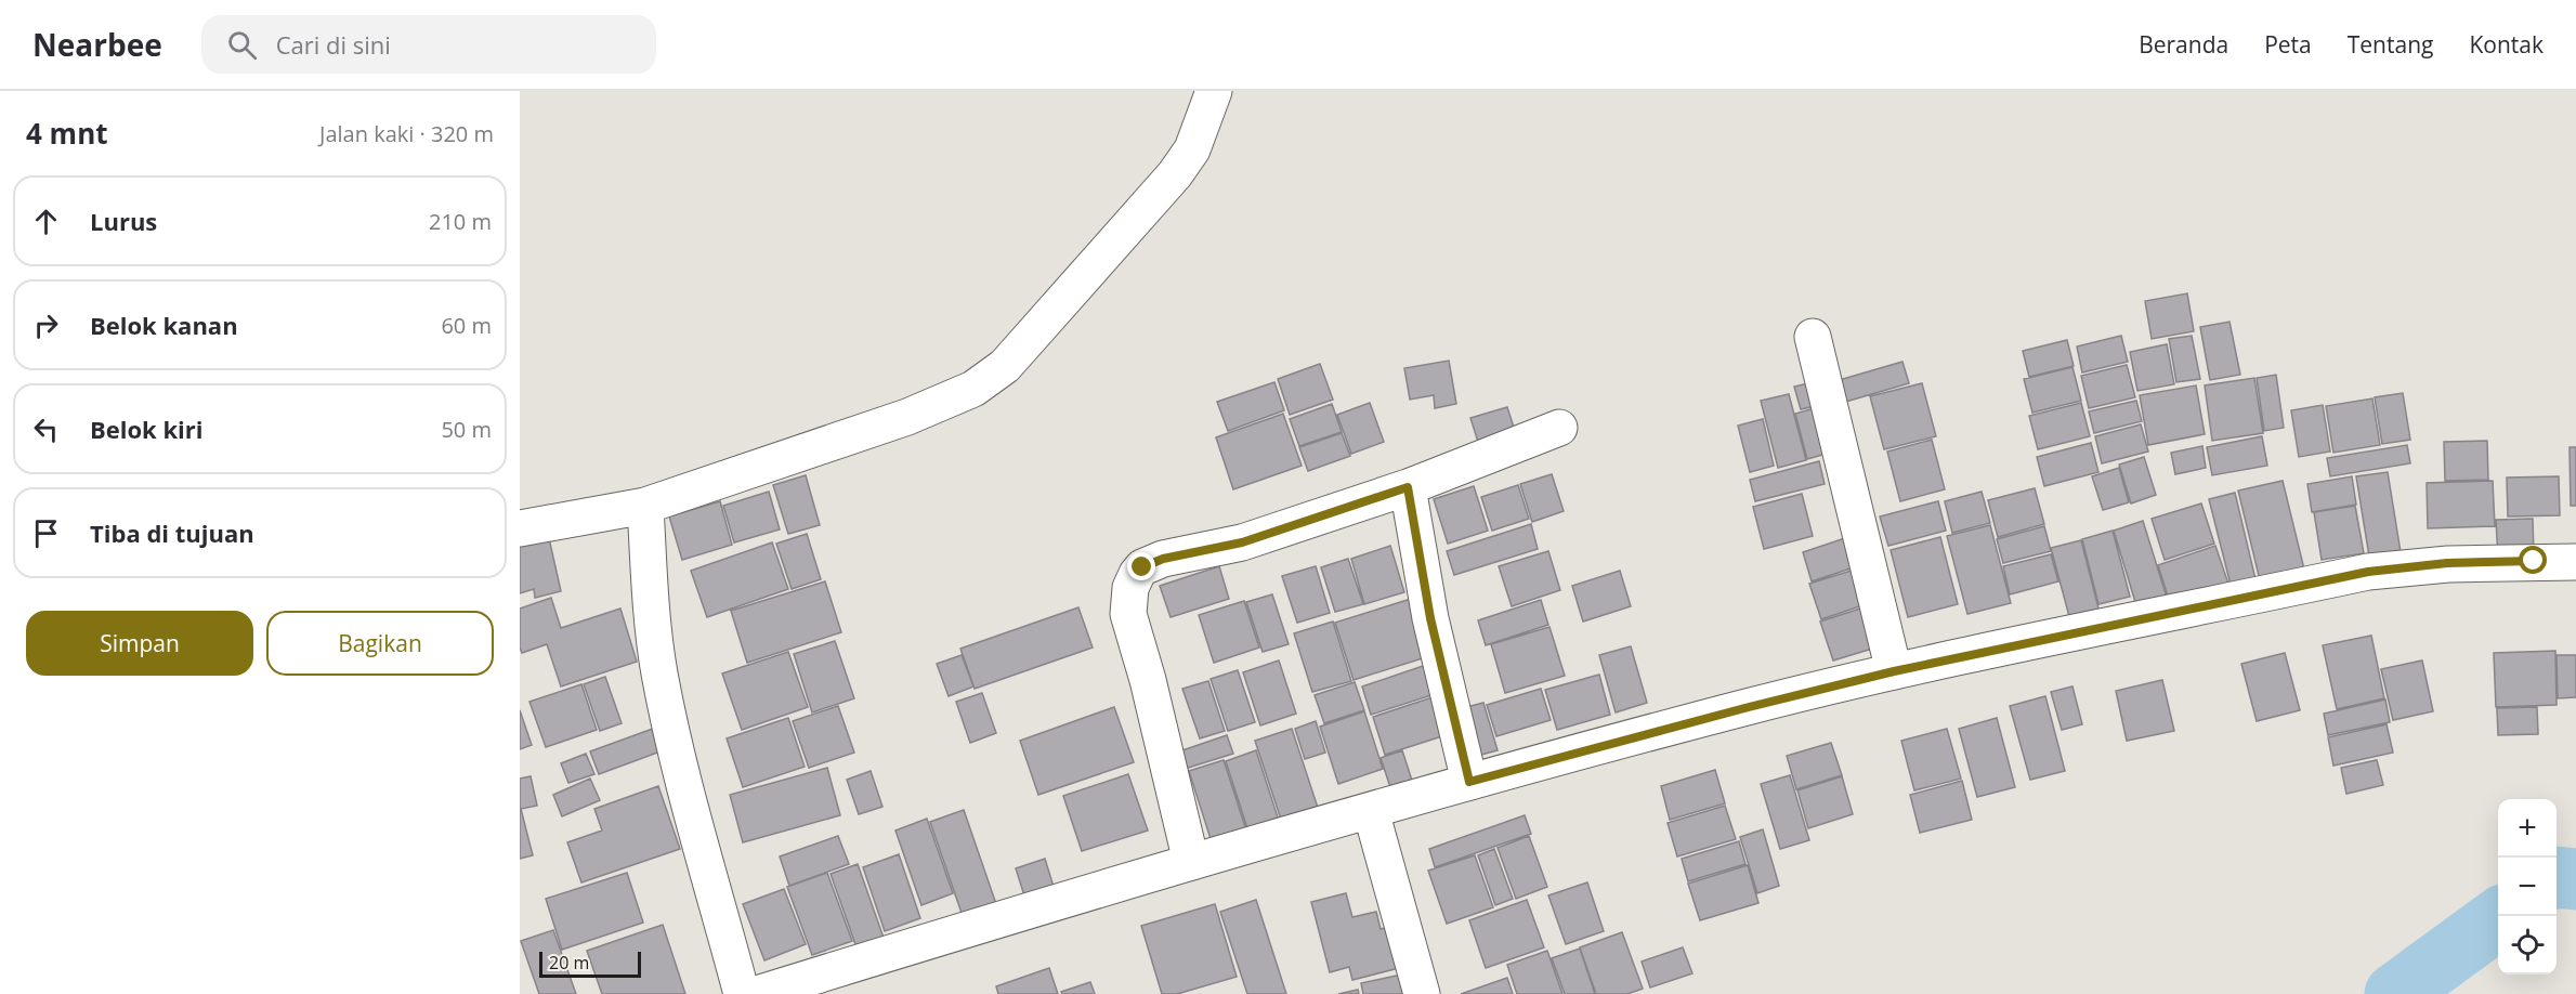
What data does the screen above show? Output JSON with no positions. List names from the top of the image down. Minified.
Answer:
{"scale_bar":"20 m","page":{"header":"Nearbee","search":"Cari di sini","nav":["Beranda","Peta","Tentang","Kontak"],"heading":["4 mnt","Jalan kaki · 320 m"],"list":[["Lurus","210 m"],["Belok kanan","60 m"],["Belok kiri","50 m"],"Tiba di tujuan"],"buttons":["Simpan","Bagikan"],"map_buttons":["+","−"],"scale":"20 m"}}
